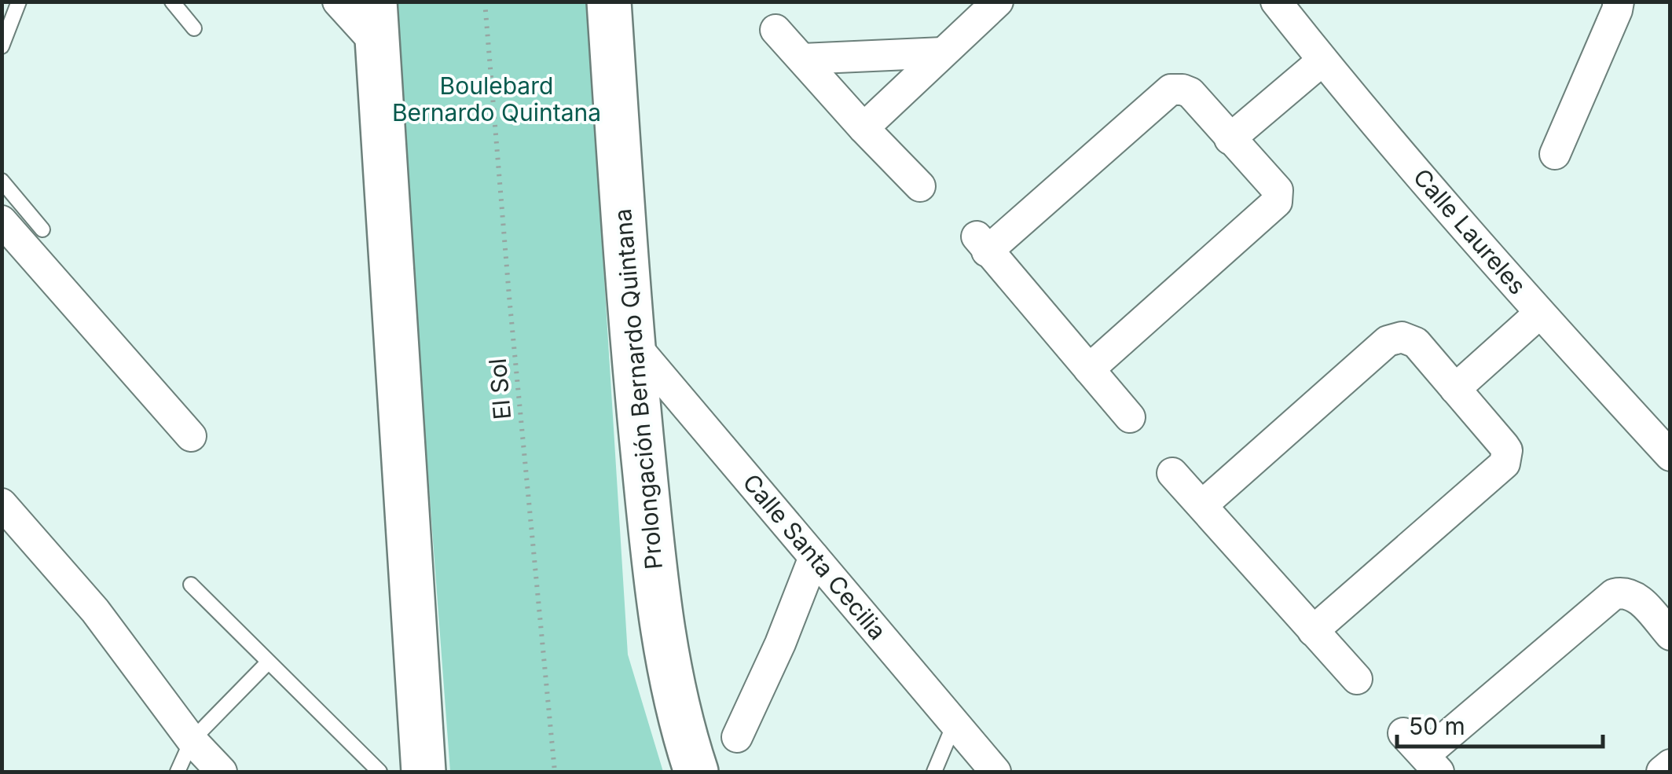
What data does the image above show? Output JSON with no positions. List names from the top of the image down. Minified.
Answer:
{"streets":{"main road":["Prolongación Bernardo Quintana"],"street":["Calle Laureles","Calle Santa Cecilia"],"path":["El Sol"]},"crossings":[["Prolongación Bernardo Quintana","Calle Santa Cecilia"]],"parks":["Boulebard Bernardo Quintana"],"scale_bar":"50 m"}
